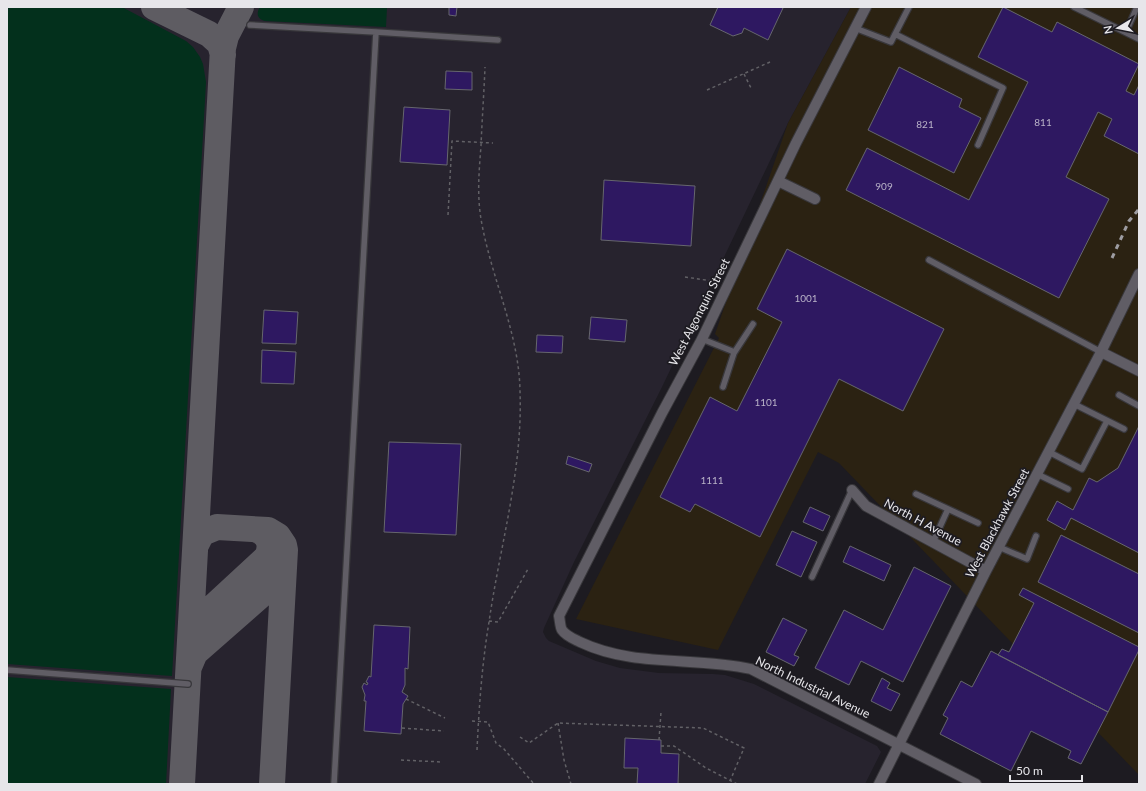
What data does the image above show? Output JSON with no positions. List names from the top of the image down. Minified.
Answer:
{"streets":{"street":["West Algonquin Street","North H Avenue","West Blackhawk Street","North Industrial Avenue"]},"crossings":[["West Algonquin Street","North Industrial Avenue"],["North H Avenue","West Blackhawk Street"],["West Blackhawk Street","North Industrial Avenue"]],"house_numbers":["811","821","909","1001","1101","1111"],"scale_bar":"50 m","north":"left"}
